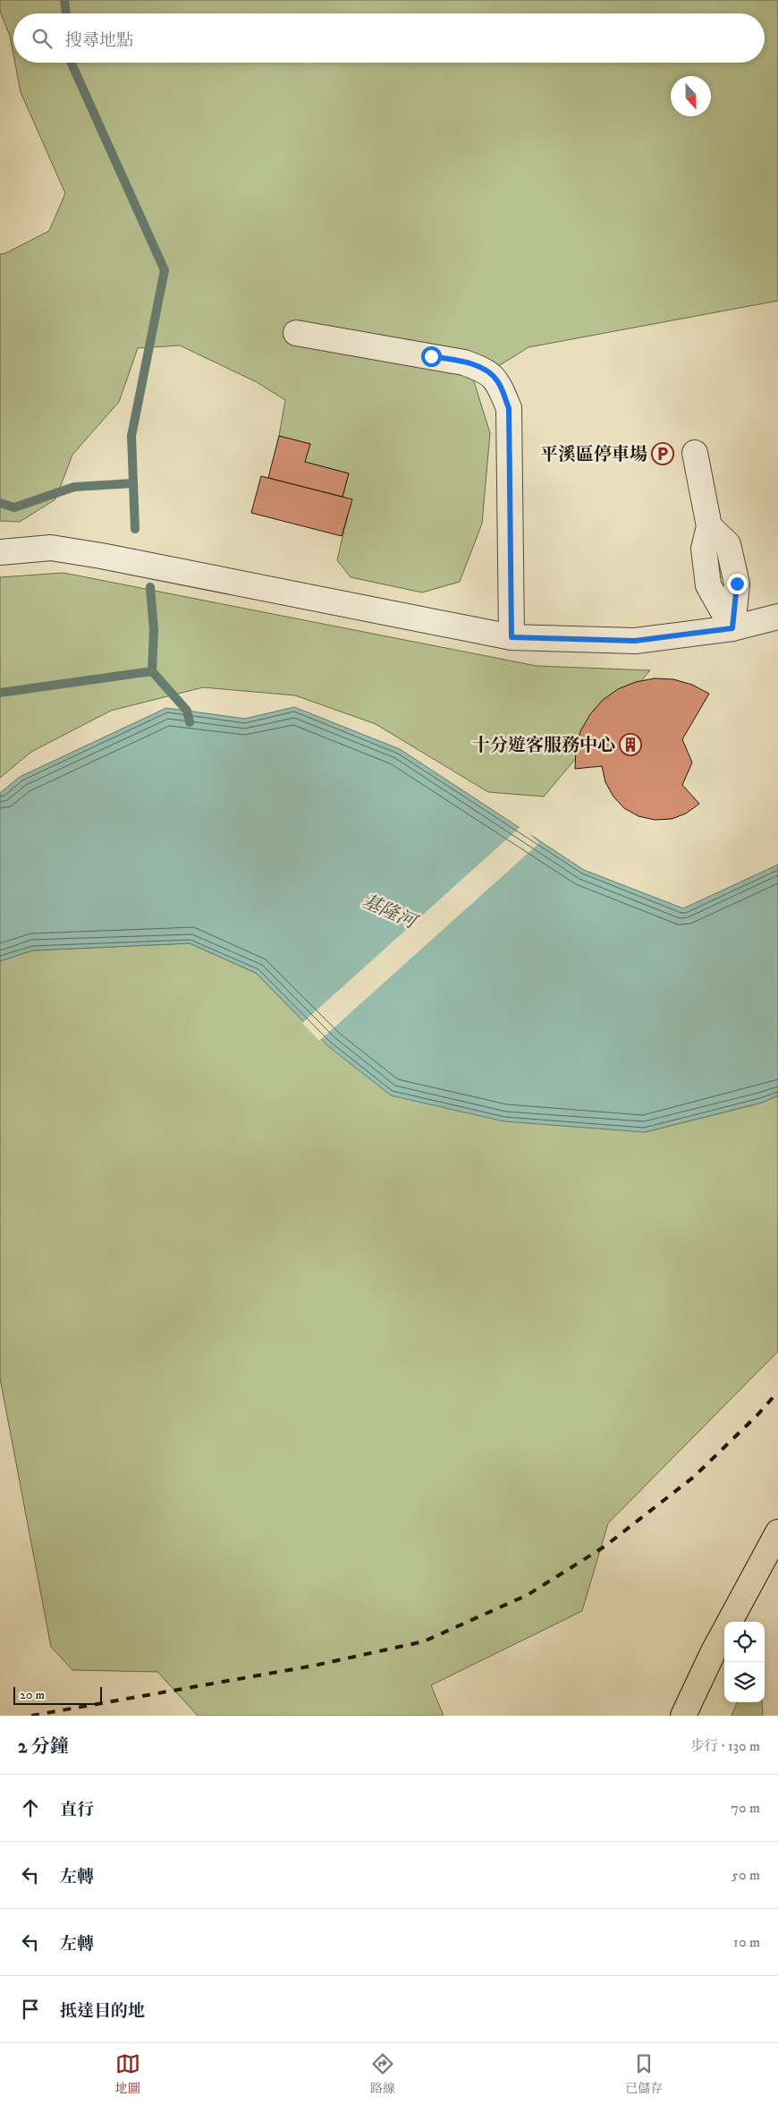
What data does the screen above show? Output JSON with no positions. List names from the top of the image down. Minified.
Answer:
{"water":["基隆河"],"places":{"parking":["平溪區停車場"],"building":["十分遊客服務中心"]},"scale_bar":"20 m","north":"bottom","page":{"search":"搜尋地點","scale":"20 m","heading":["2 分鐘","步行 · 130 m"],"list":[["直行","70 m"],["左轉","50 m"],["左轉","10 m"],"抵達目的地"],"nav":["地圖","路線","已儲存"]}}
